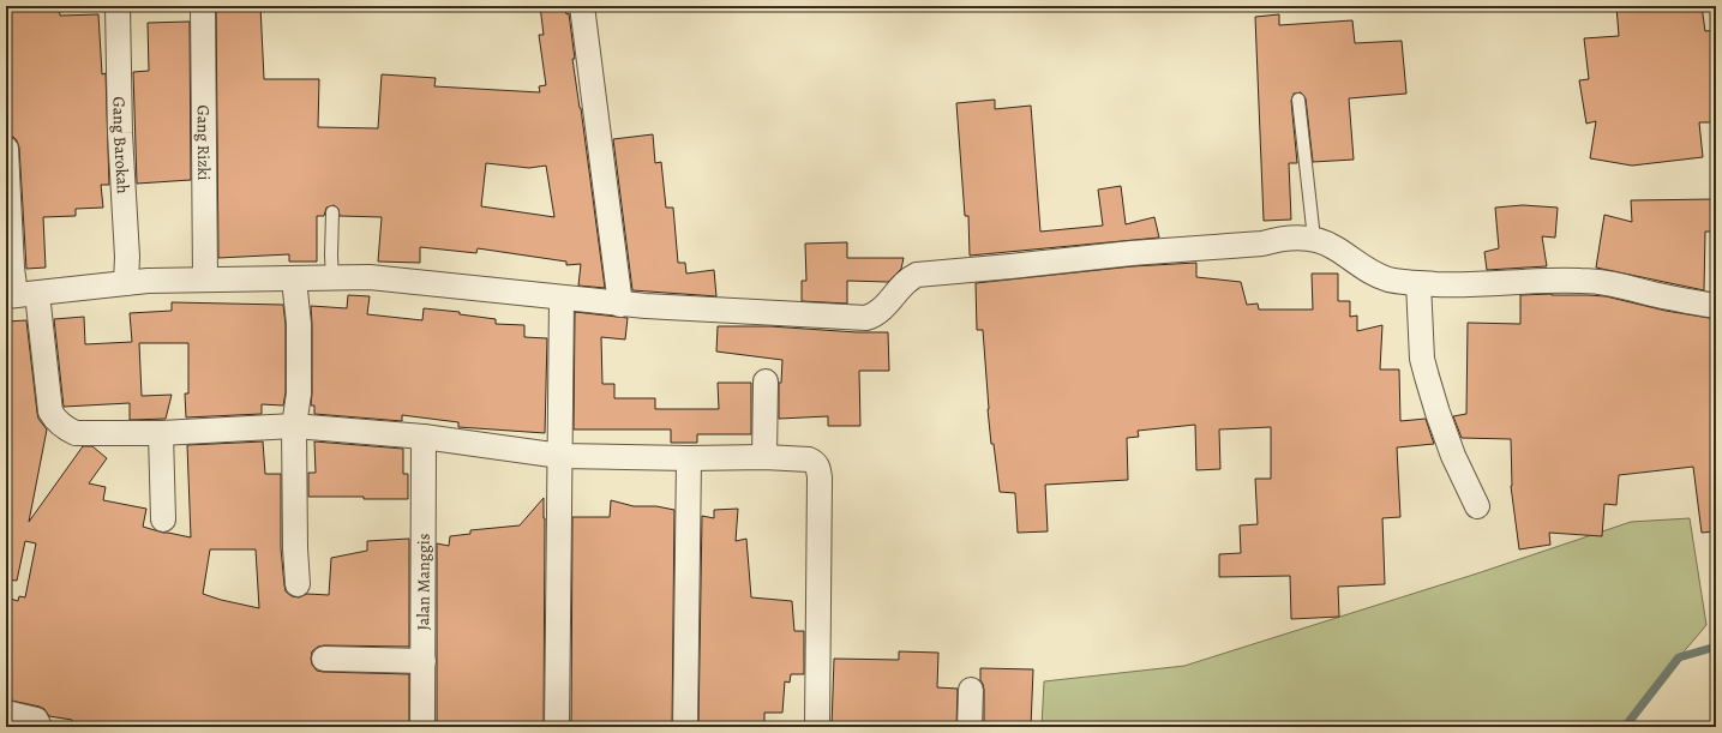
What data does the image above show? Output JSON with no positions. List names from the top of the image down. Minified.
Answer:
{"streets":{"street":["Gang Rizki","Gang Barokah","Jalan Manggis"]}}
